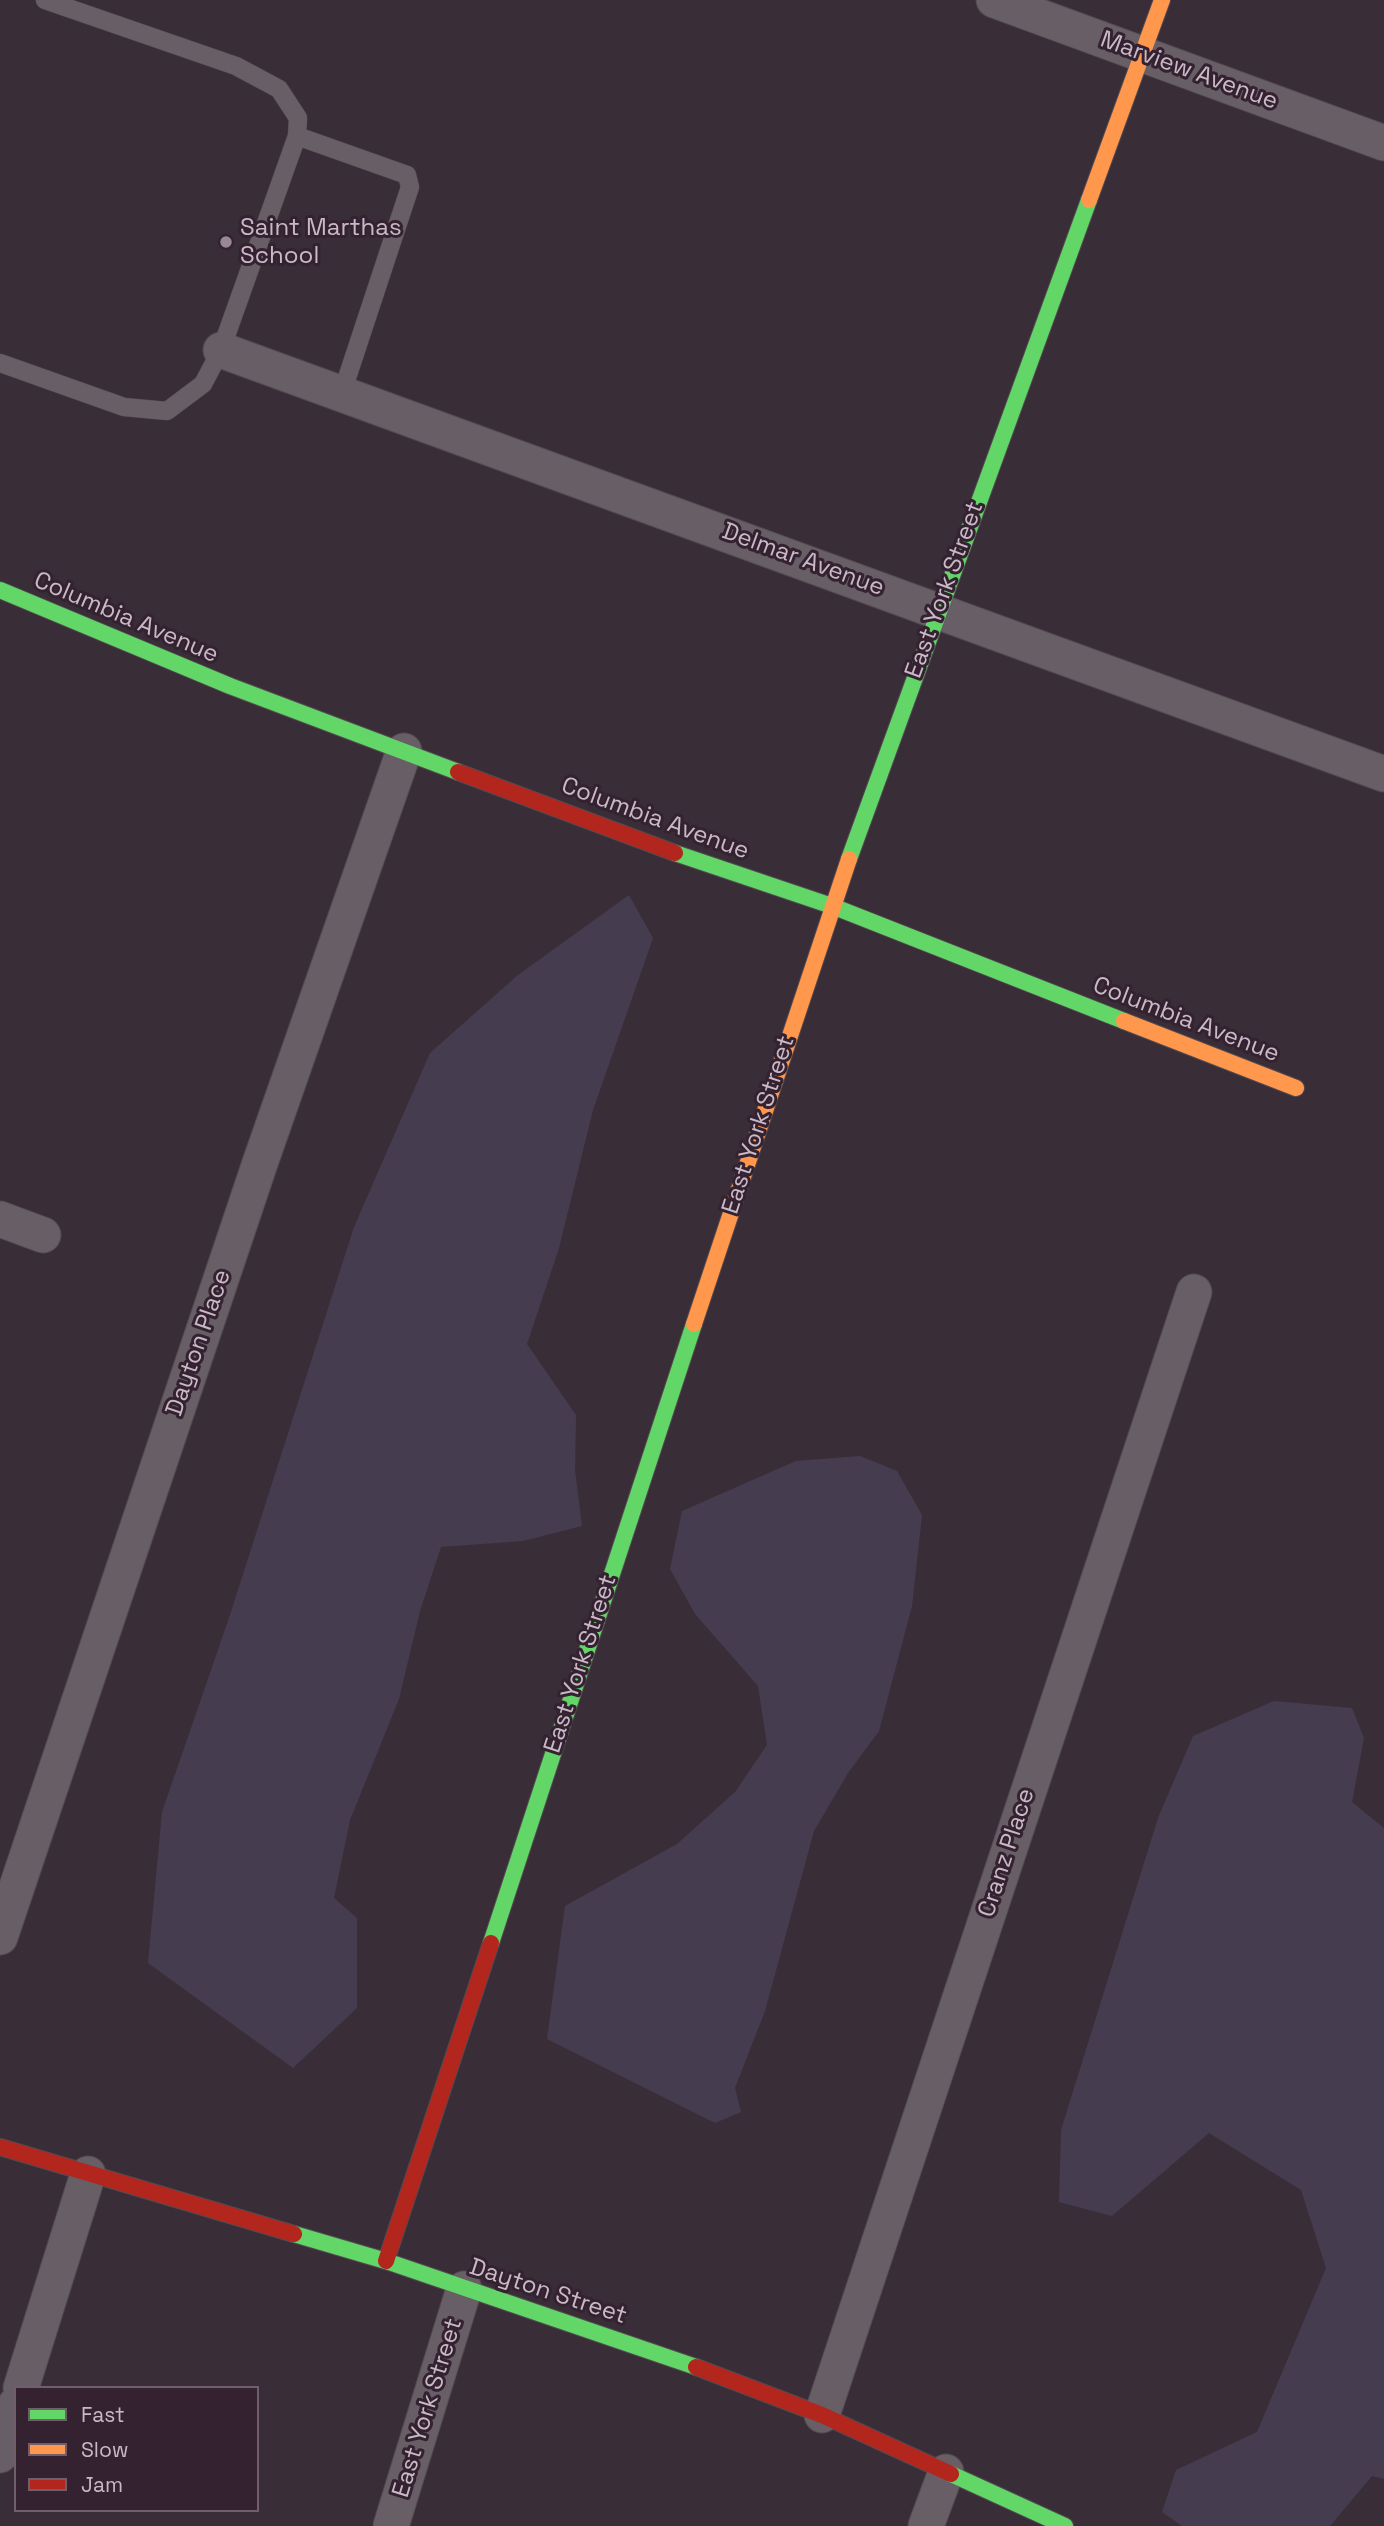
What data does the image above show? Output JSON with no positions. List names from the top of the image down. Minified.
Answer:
{"streets":{"street":["Marview Avenue","Delmar Avenue","East York Street","Columbia Avenue","Dayton Place","Cranz Place","Dayton Street"]},"crossings":[["Marview Avenue","East York Street"],["Delmar Avenue","East York Street"],["East York Street","Columbia Avenue"],["East York Street","Dayton Street"],["Columbia Avenue","Dayton Place"],["Cranz Place","Dayton Street"]],"places":["Saint Marthas School"],"legend":["Fast","Slow","Jam"]}
